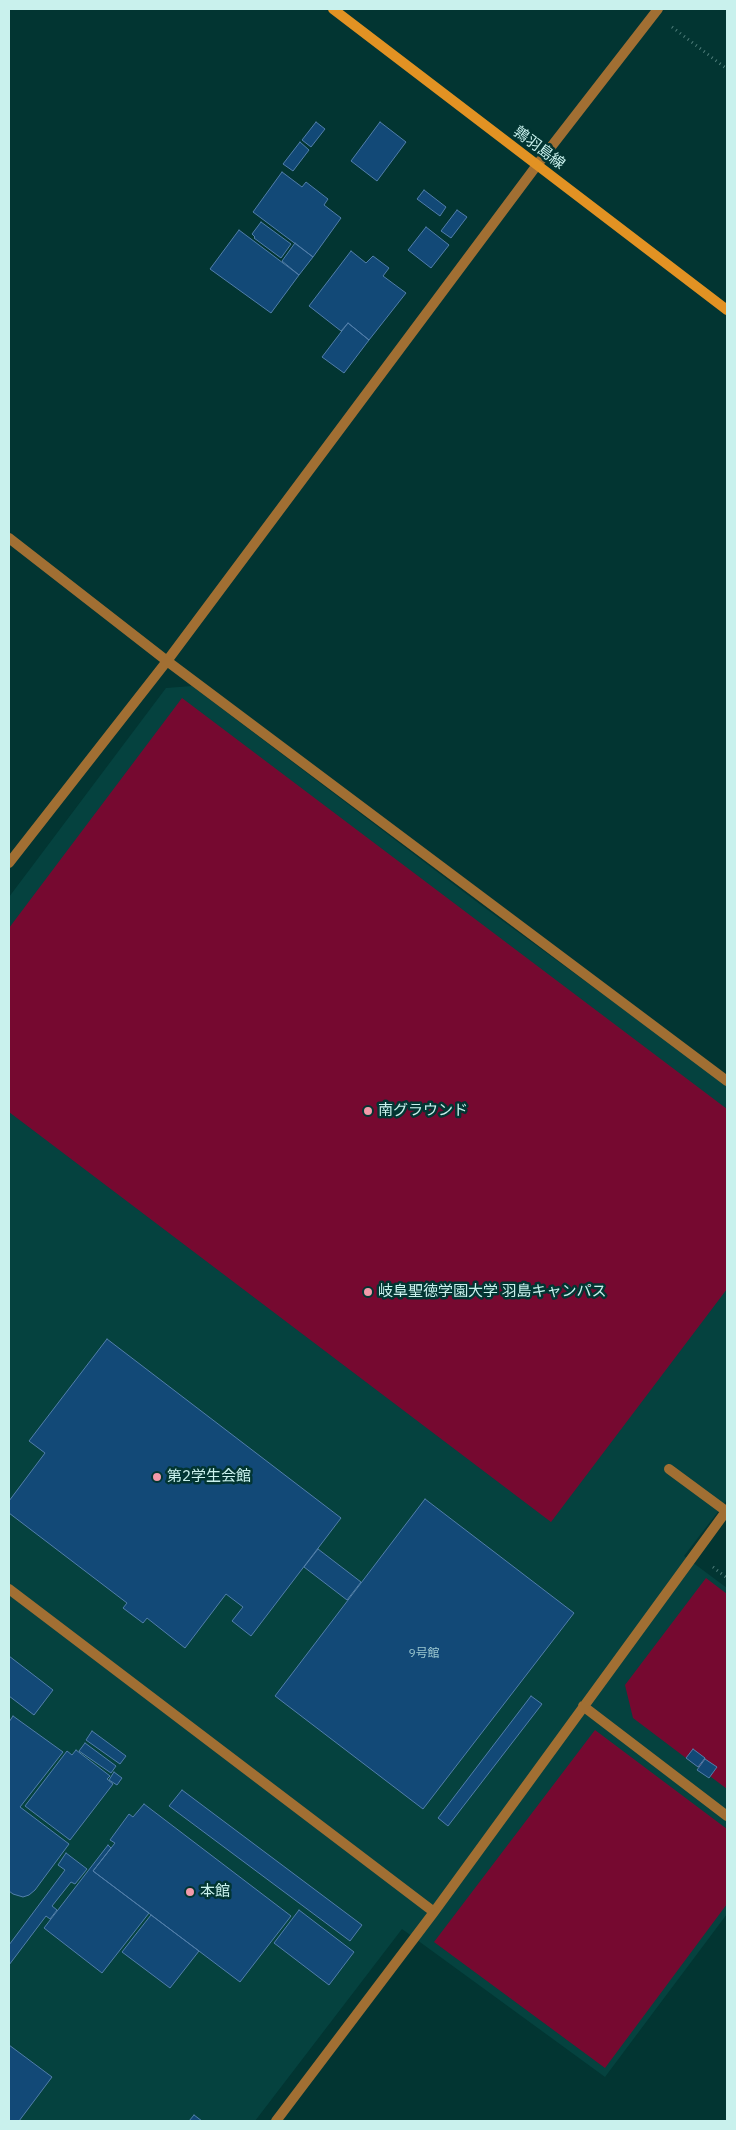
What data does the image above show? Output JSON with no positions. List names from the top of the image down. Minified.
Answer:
{"streets":{"main road":["鶉羽島線"]},"places":["南グラウンド","岐阜聖徳学園大学 羽島キャンパス","第2学生会館","本館"],"house_numbers":["9号館"]}
